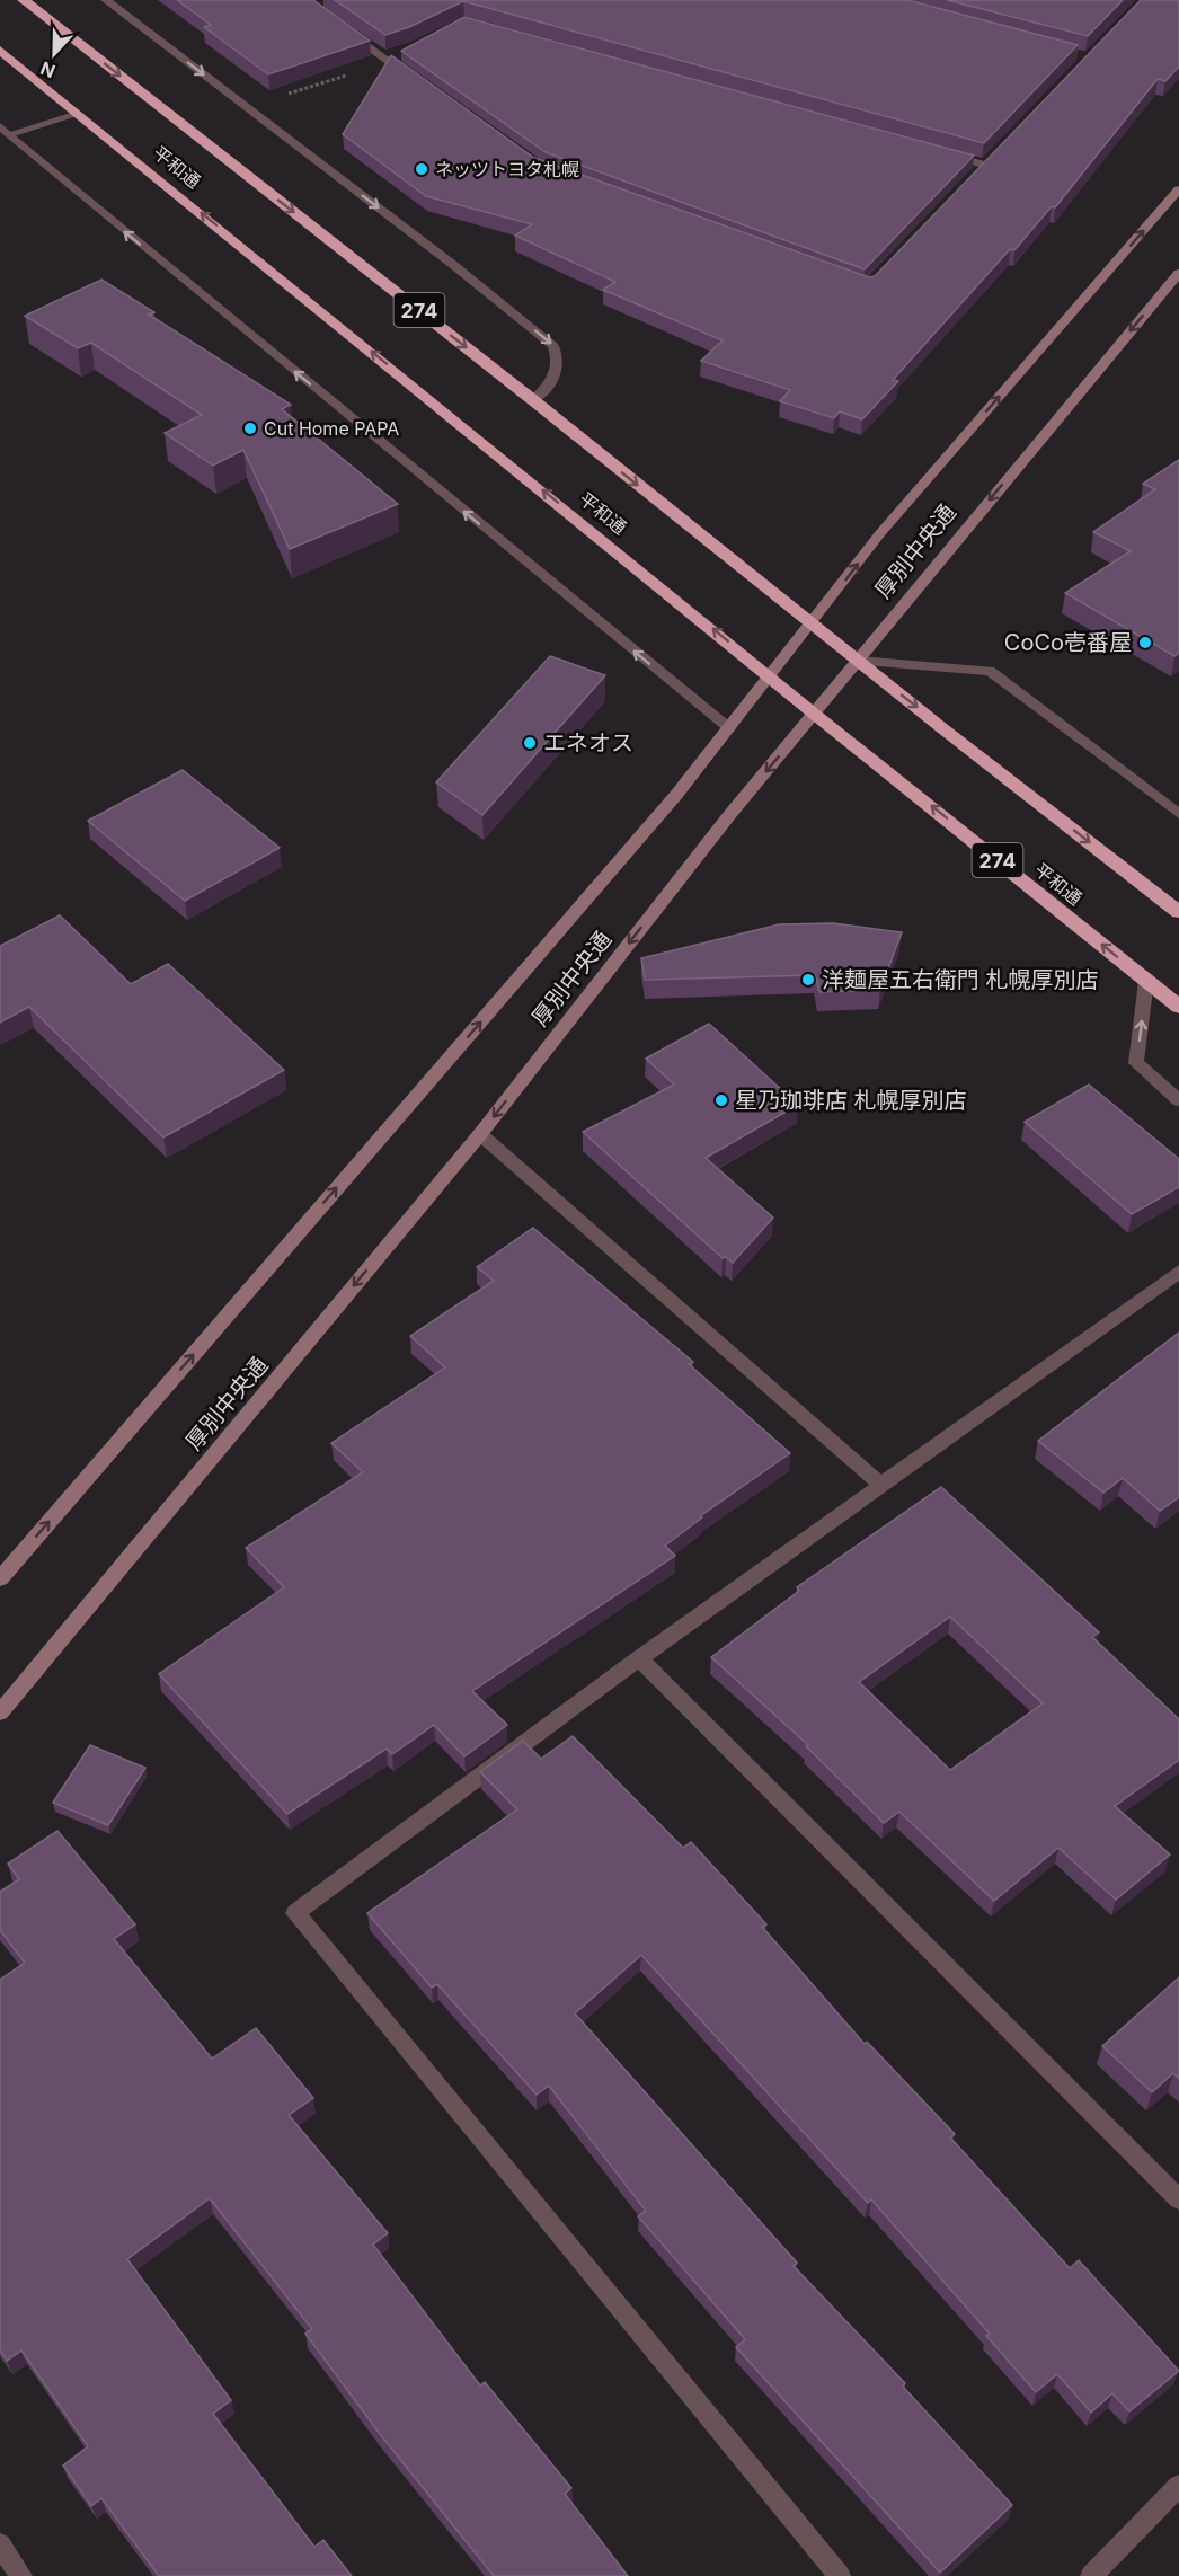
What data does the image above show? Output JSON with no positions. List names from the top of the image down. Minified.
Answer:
{"streets":{"highway":["平和通","274"],"main road":["厚別中央通"]},"crossings":[["平和通","厚別中央通"]],"places":["ネッツトヨタ札幌","Cut Home PAPA","CoCo壱番屋","エネオス","洋麺屋五右衛門 札幌厚別店","星乃珈琲店 札幌厚別店"],"north":"bottom"}
